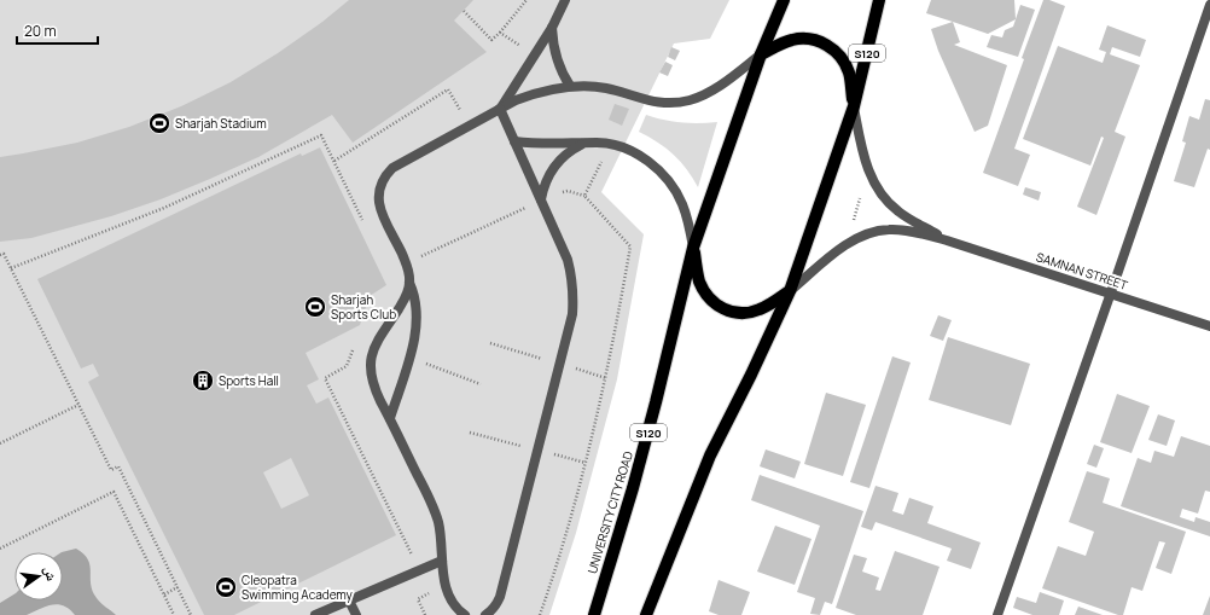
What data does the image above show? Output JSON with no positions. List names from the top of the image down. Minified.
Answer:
{"streets":{"main road":["S120","UNIVERSITY CITY ROAD"],"street":["SAMNAN STREET"]},"crossings":[["S120","SAMNAN STREET"]],"places":{"sports":["Sharjah Stadium","Sharjah Sports Club","Cleopatra Swimming Academy"],"building":["Sports Hall"]},"scale_bar":"20 m","north":"right"}
